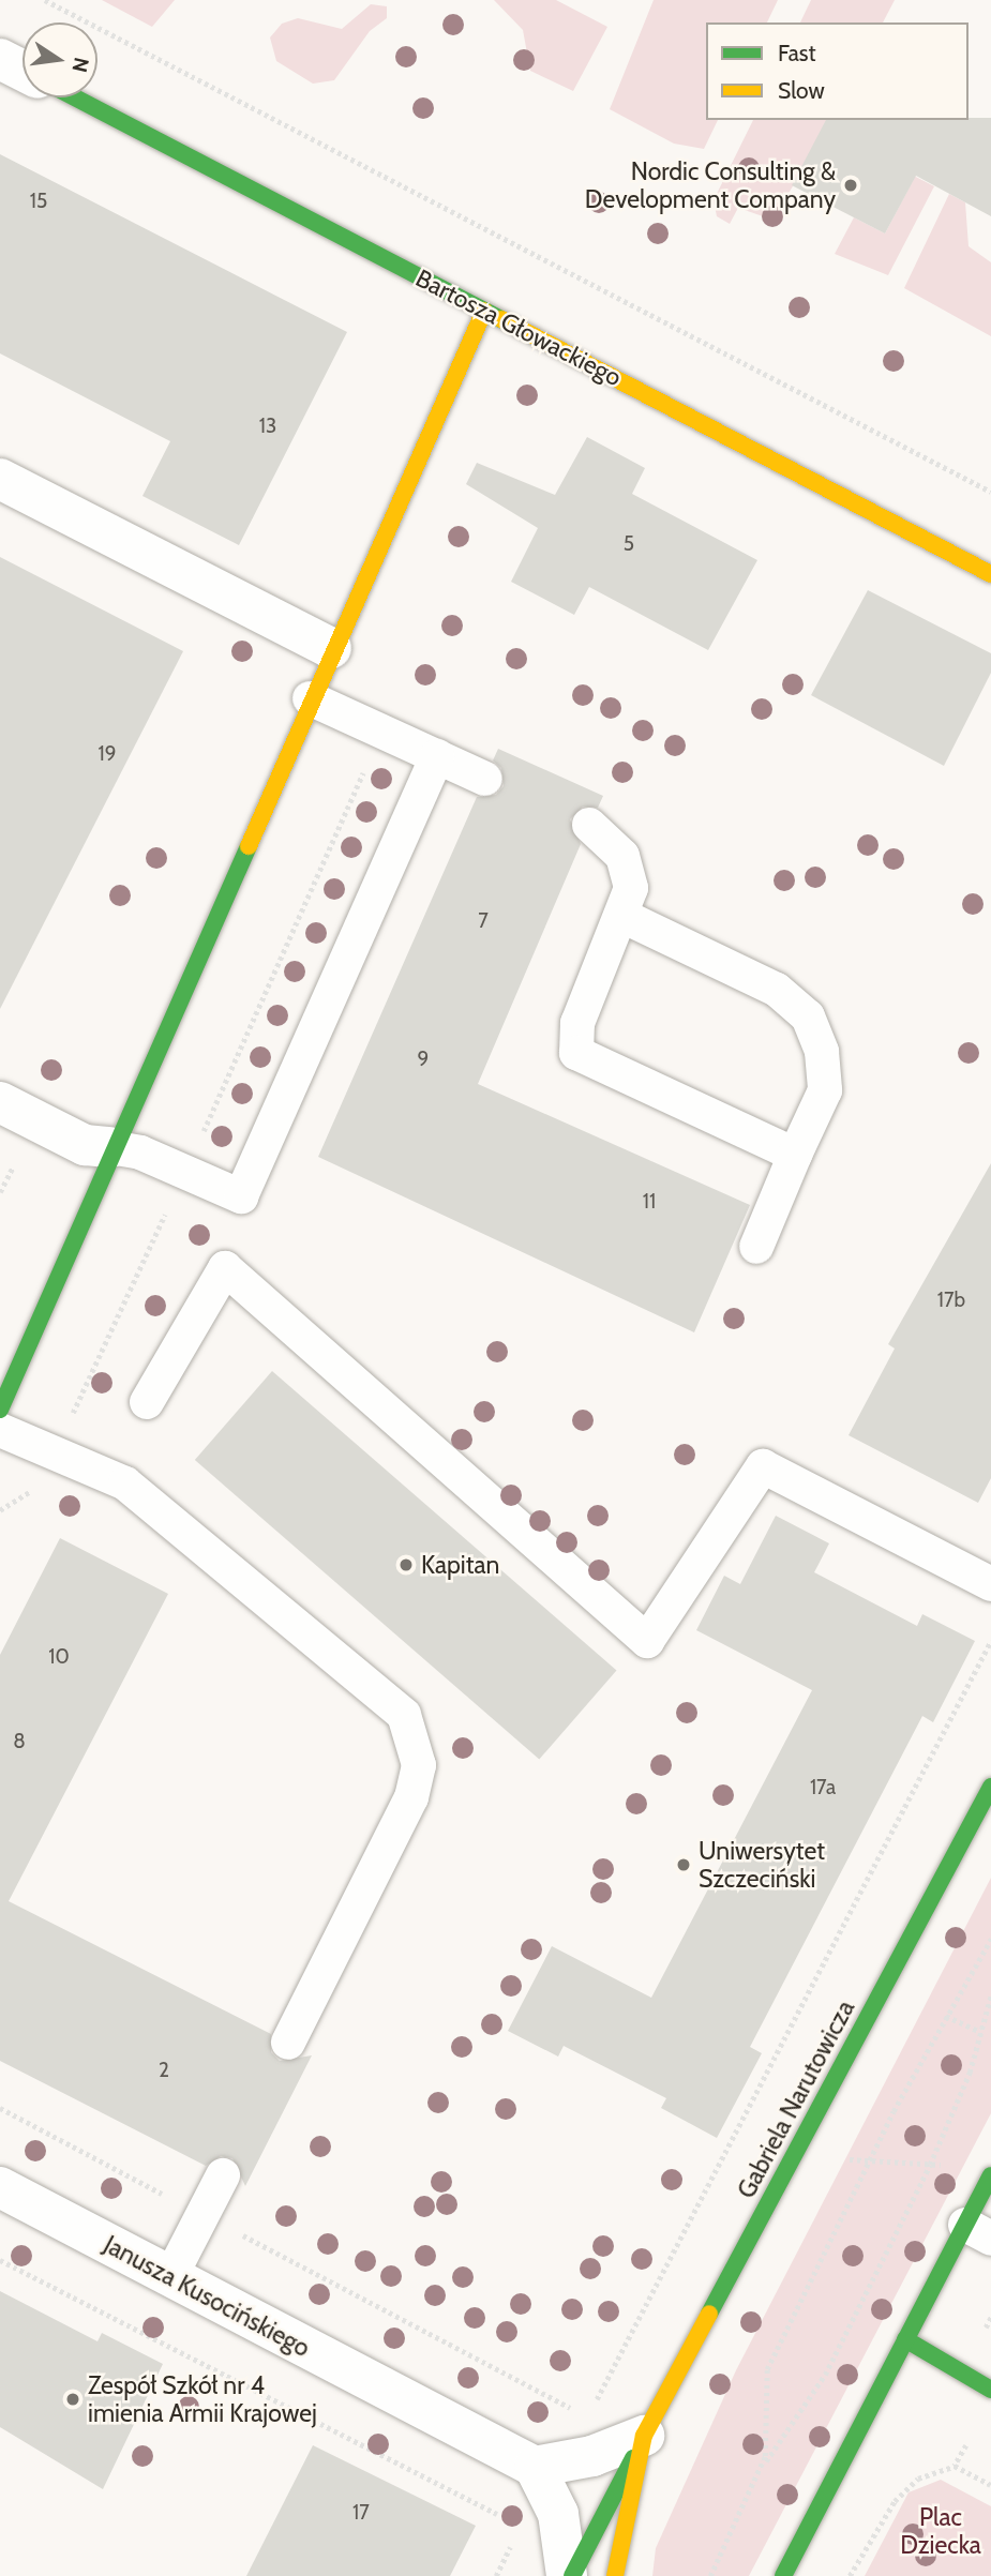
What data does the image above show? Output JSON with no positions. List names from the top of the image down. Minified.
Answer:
{"streets":{"street":["Bartosza Głowackiego","Gabriela Narutowicza","Janusza Kusocińskiego"]},"parks":["Plac Dziecka"],"places":["Nordic Consulting & Development Company","Kapitan","Uniwersytet Szczeciński","Zespół Szkół nr 4 imienia Armii Krajowej"],"house_numbers":["15","13","5","19","7","9","11","17b","10","8","17a","2","17"],"legend":["Fast","Slow"],"north":"right"}
